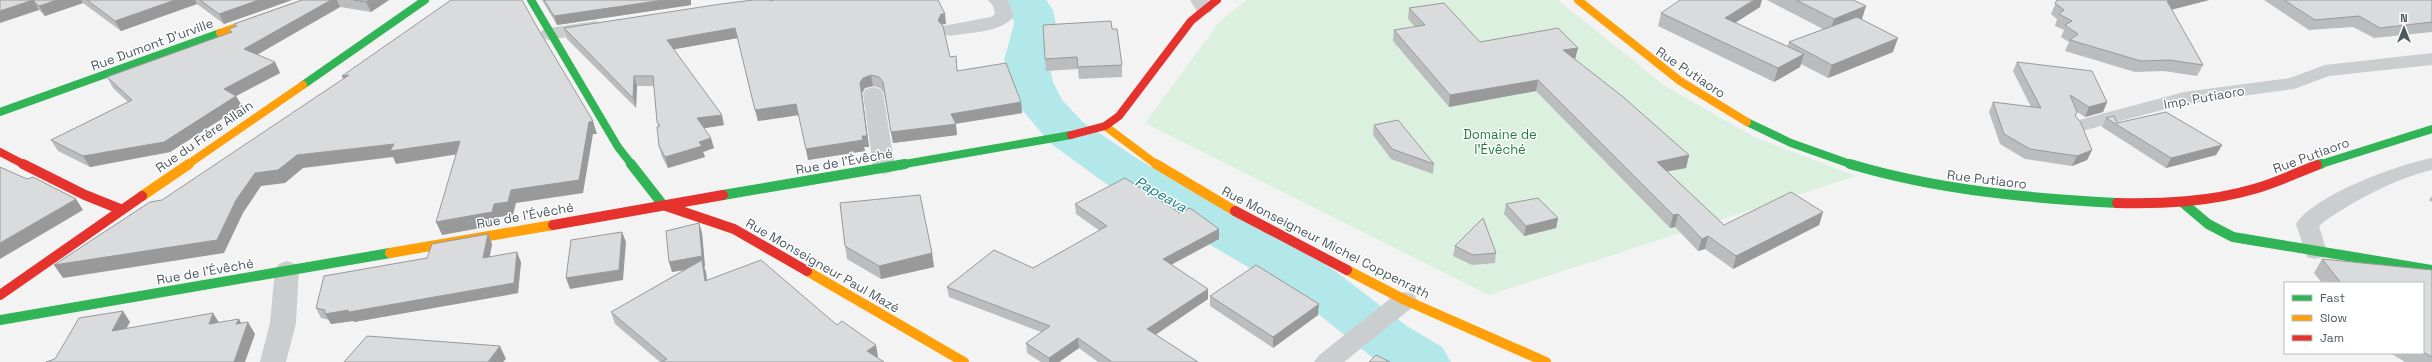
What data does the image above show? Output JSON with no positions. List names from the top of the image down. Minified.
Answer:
{"streets":{"main road":["Rue Dumont D'urville","Rue Putiaoro","Rue du Frère Allain","Rue de l'Évêché","Rue Monseigneur Michel Coppenrath","Rue Monseigneur Paul Mazé"],"street":["Imp. Putiaoro"]},"crossings":[["Rue de l'Évêché","Rue Monseigneur Michel Coppenrath"],["Rue de l'Évêché","Rue Monseigneur Paul Mazé"]],"water":["Papeava"],"parks":["Domaine de l'Évêché"],"legend":["Fast","Slow","Jam"],"north":"top"}
